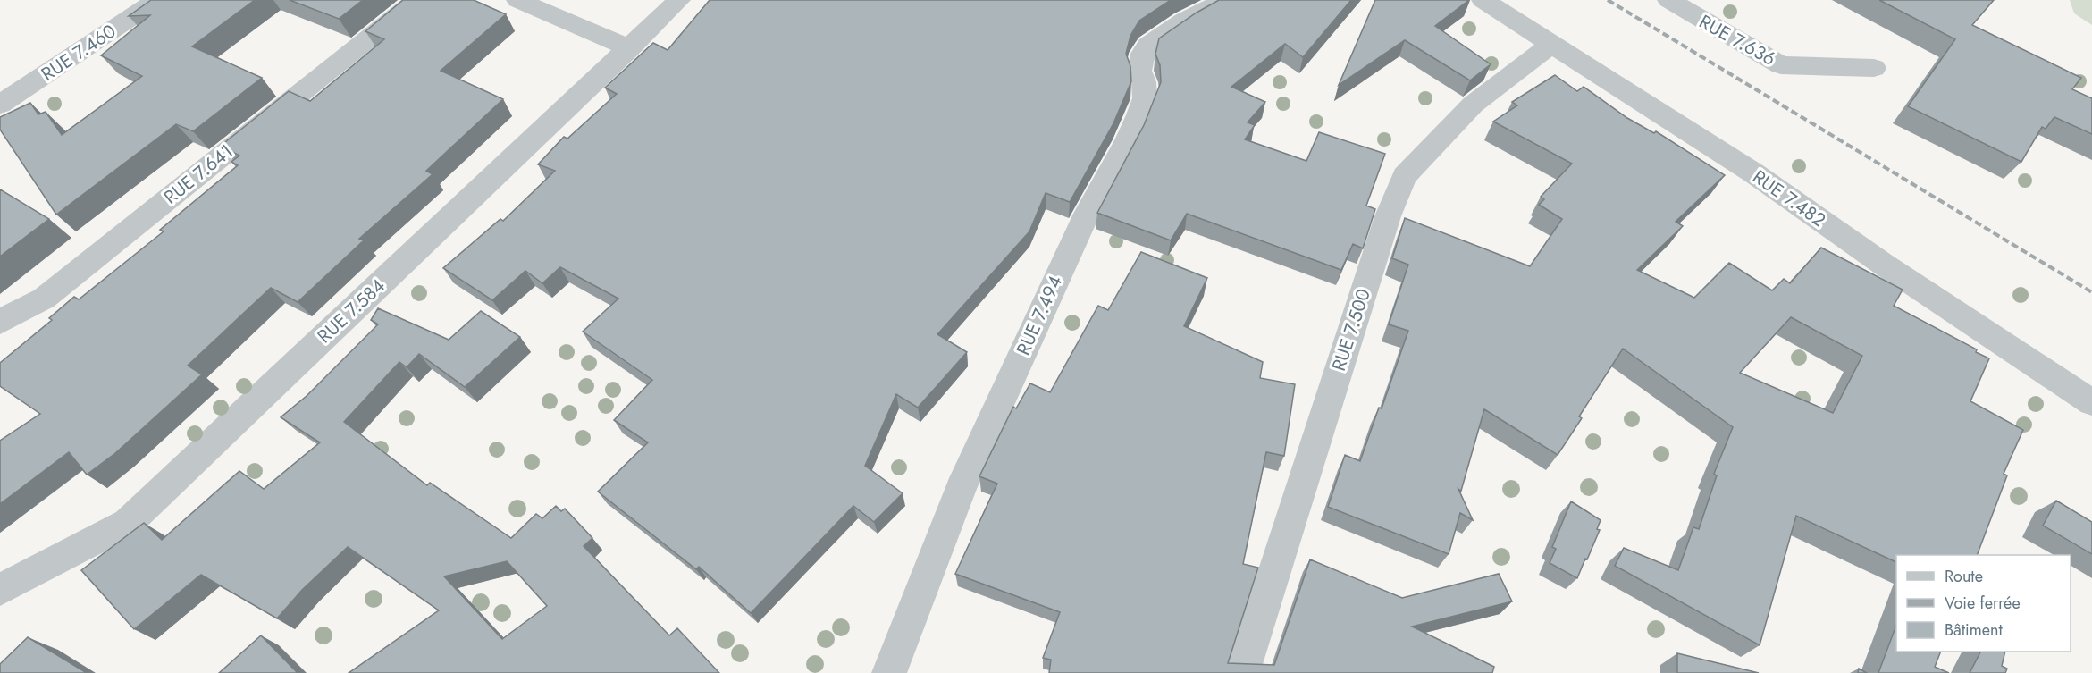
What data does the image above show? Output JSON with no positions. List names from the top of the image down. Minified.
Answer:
{"streets":{"street":["RUE 7.636","RUE 7.460","RUE 7.641","RUE 7.482","RUE 7.584","RUE 7.494","RUE 7.500"]},"crossings":[["RUE 7.482","RUE 7.500"]],"legend":["Route","Voie ferrée","Bâtiment"]}
